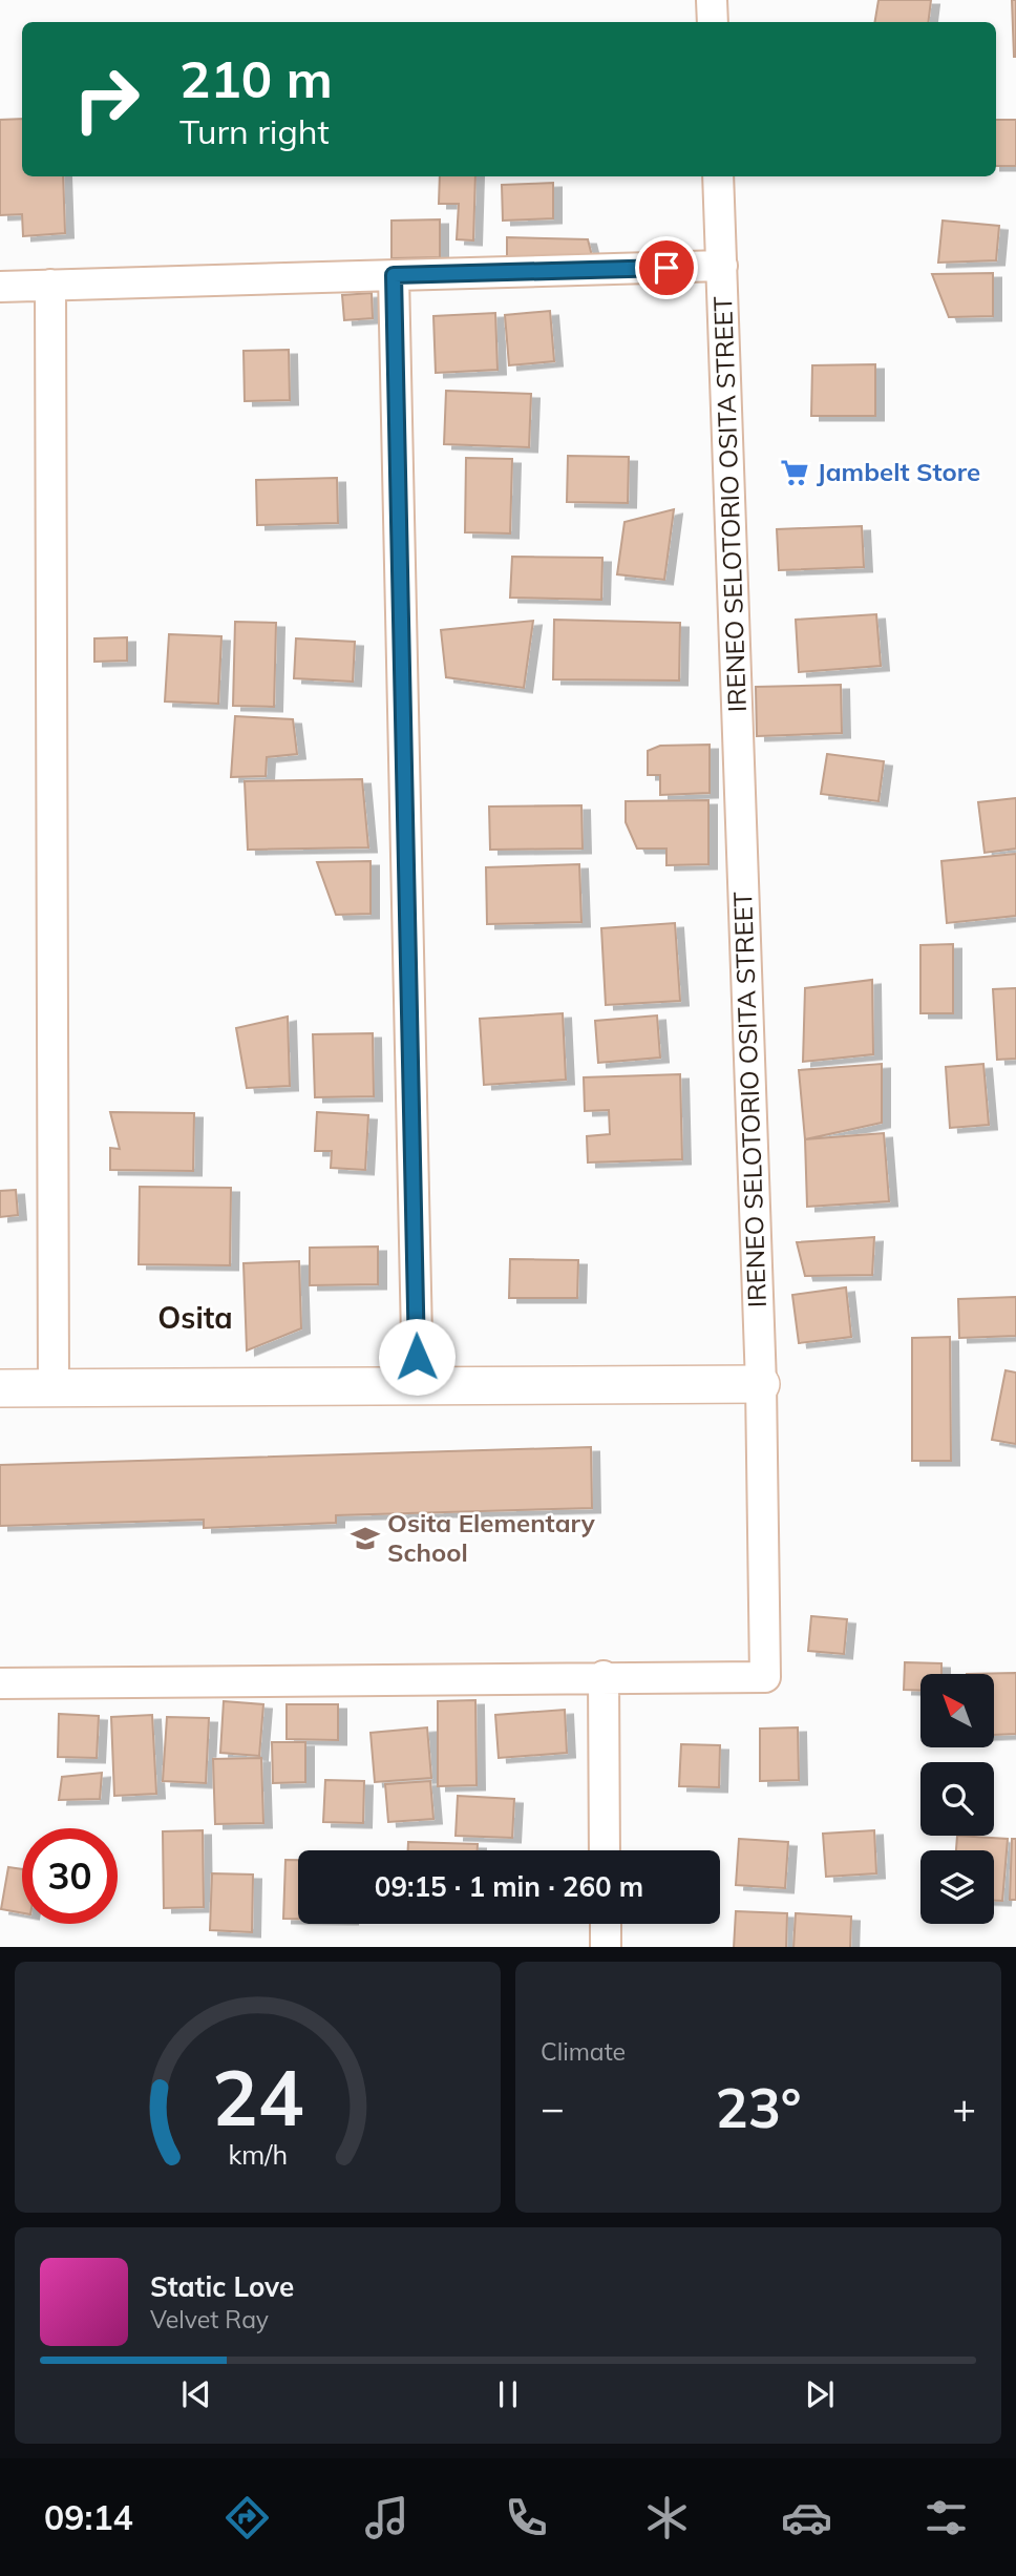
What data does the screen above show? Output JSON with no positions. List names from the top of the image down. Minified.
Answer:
{"streets":{"street":["IRENEO SELOTORIO OSITA STREET"]},"districts":["Osita"],"places":{"supermarket":["Jambelt Store"],"school or university":["Osita Elementary School"]},"north":"top left","page":{"turn":["210 m","Turn right"],"limit":"30","trip":"09:15 · 1 min · 260 m","tile":"Climate","heat":["−","23°","+"],"song":["Static Love","Velvet Ray"],"tabs":"09:14","gauge":["24","km/h"]}}
